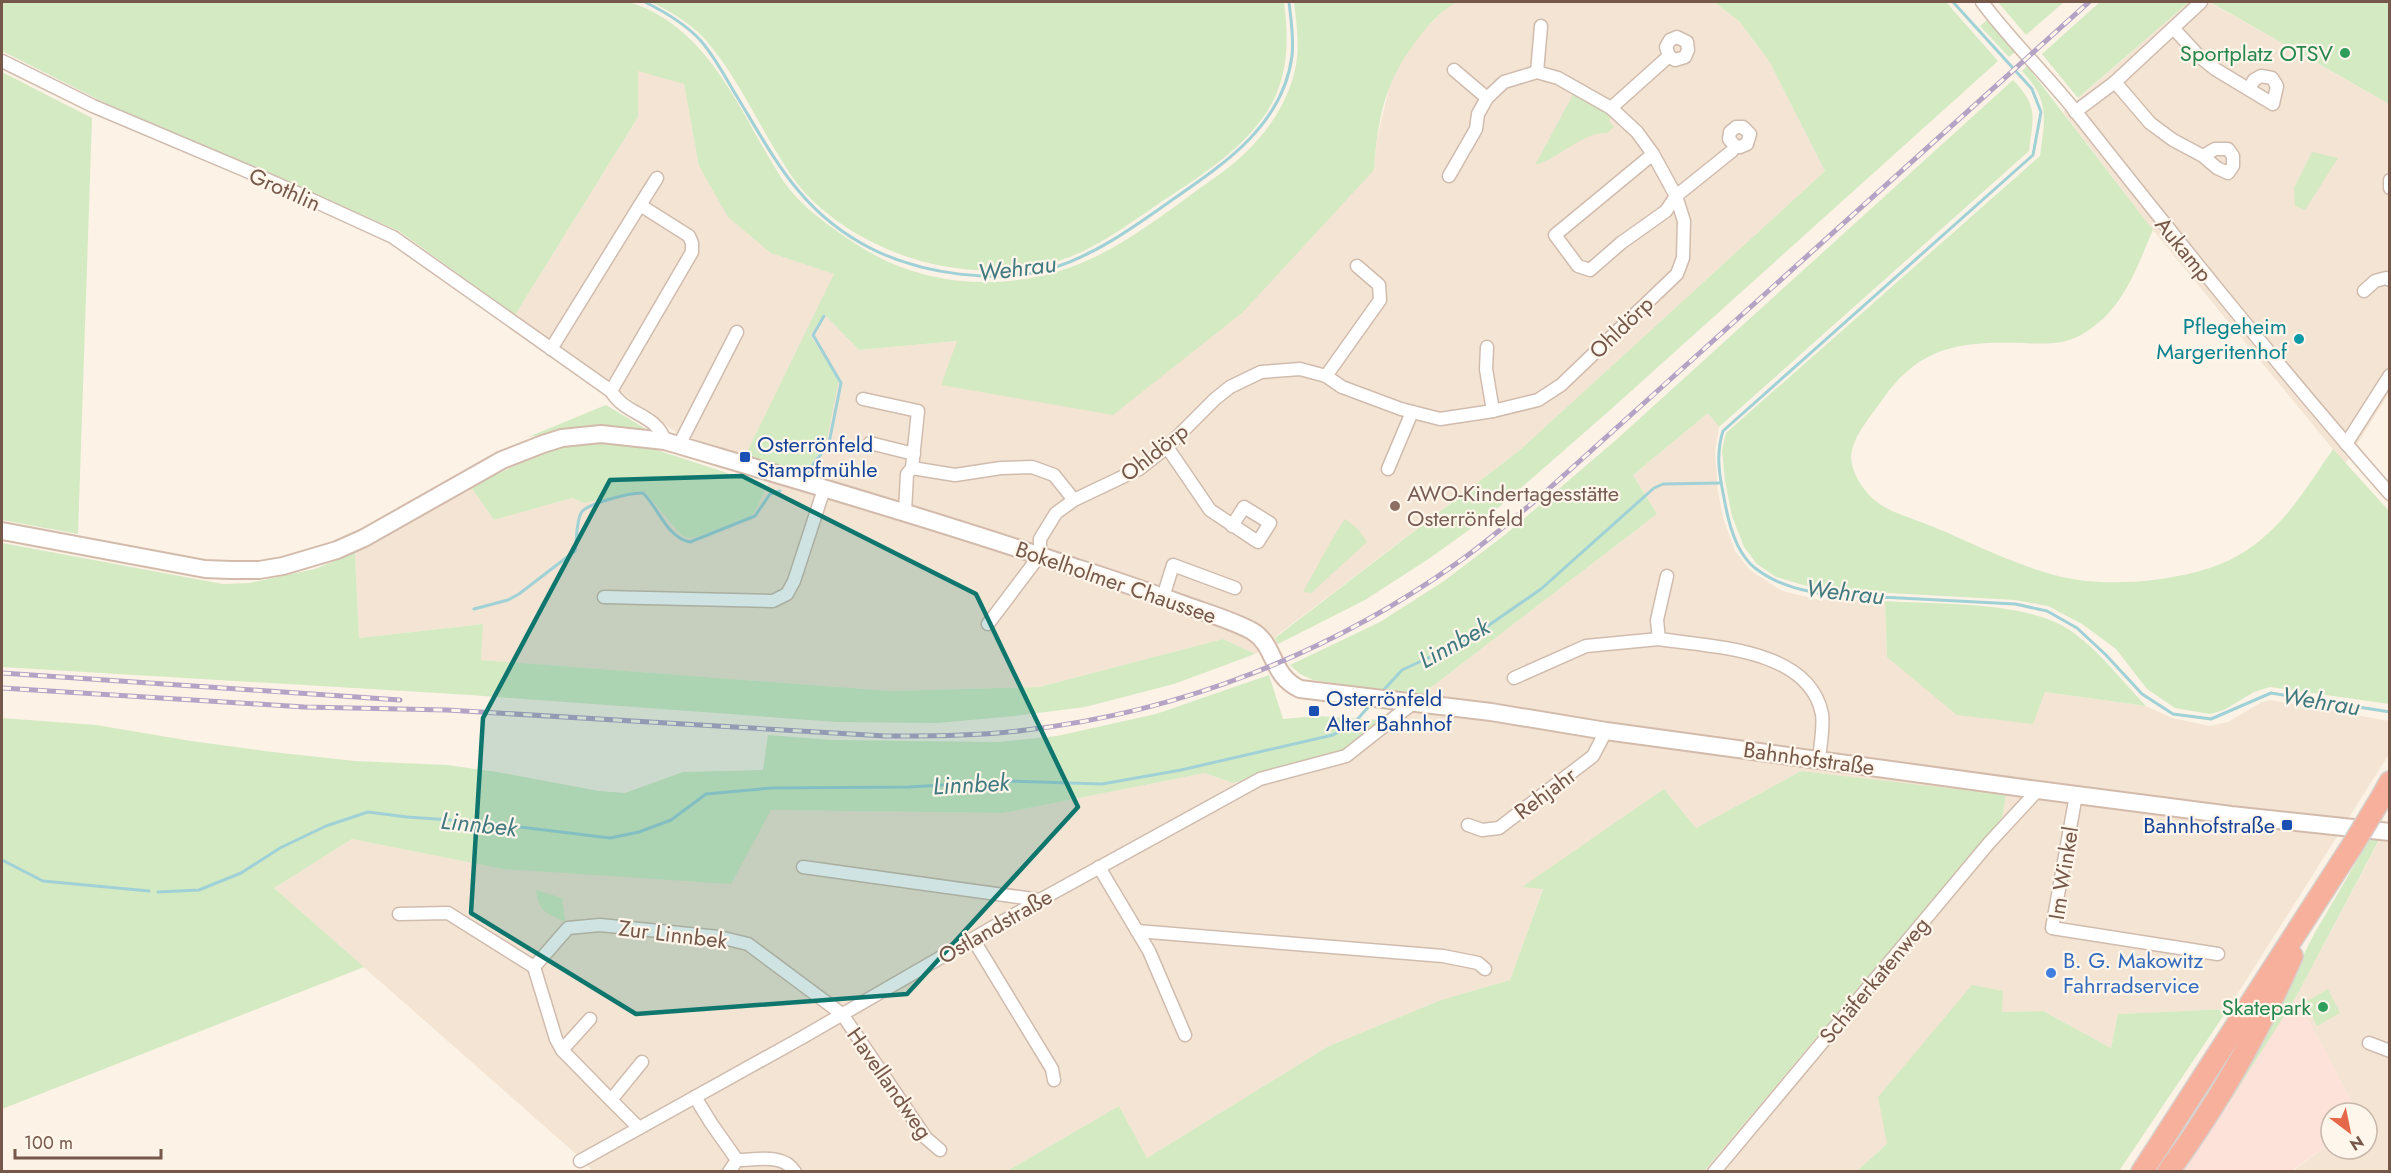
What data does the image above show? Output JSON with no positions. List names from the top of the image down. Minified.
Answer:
{"streets":{"main road":["Bokelholmer Chaussee","Bahnhofstraße"],"street":["Grothlin","Aukamp","Ohldörp","Rehjahr","Im Winkel","Ostlandstraße","Zur Linnbek","Schäferkatenweg","Havellandweg"]},"crossings":[["Grothlin","Bokelholmer Chaussee"],["Ohldörp","Bokelholmer Chaussee"],["Bokelholmer Chaussee","Bahnhofstraße"],["Bahnhofstraße","Rehjahr"],["Bahnhofstraße","Im Winkel"],["Bahnhofstraße","Ostlandstraße"],["Bahnhofstraße","Schäferkatenweg"],["Ostlandstraße","Zur Linnbek"],["Ostlandstraße","Havellandweg"],["Zur Linnbek","Havellandweg"]],"water":["Wehrau","Linnbek"],"places":{"other":["Sportplatz OTSV","Pflegeheim Margeritenhof","AWO-Kindertagesstätte Osterrönfeld","B. G. Makowitz Fahrradservice","Skatepark"],"transit":["Osterrönfeld Stampfmühle","Osterrönfeld Alter Bahnhof","Bahnhofstraße"]},"scale_bar":"100 m","north":"bottom right"}
